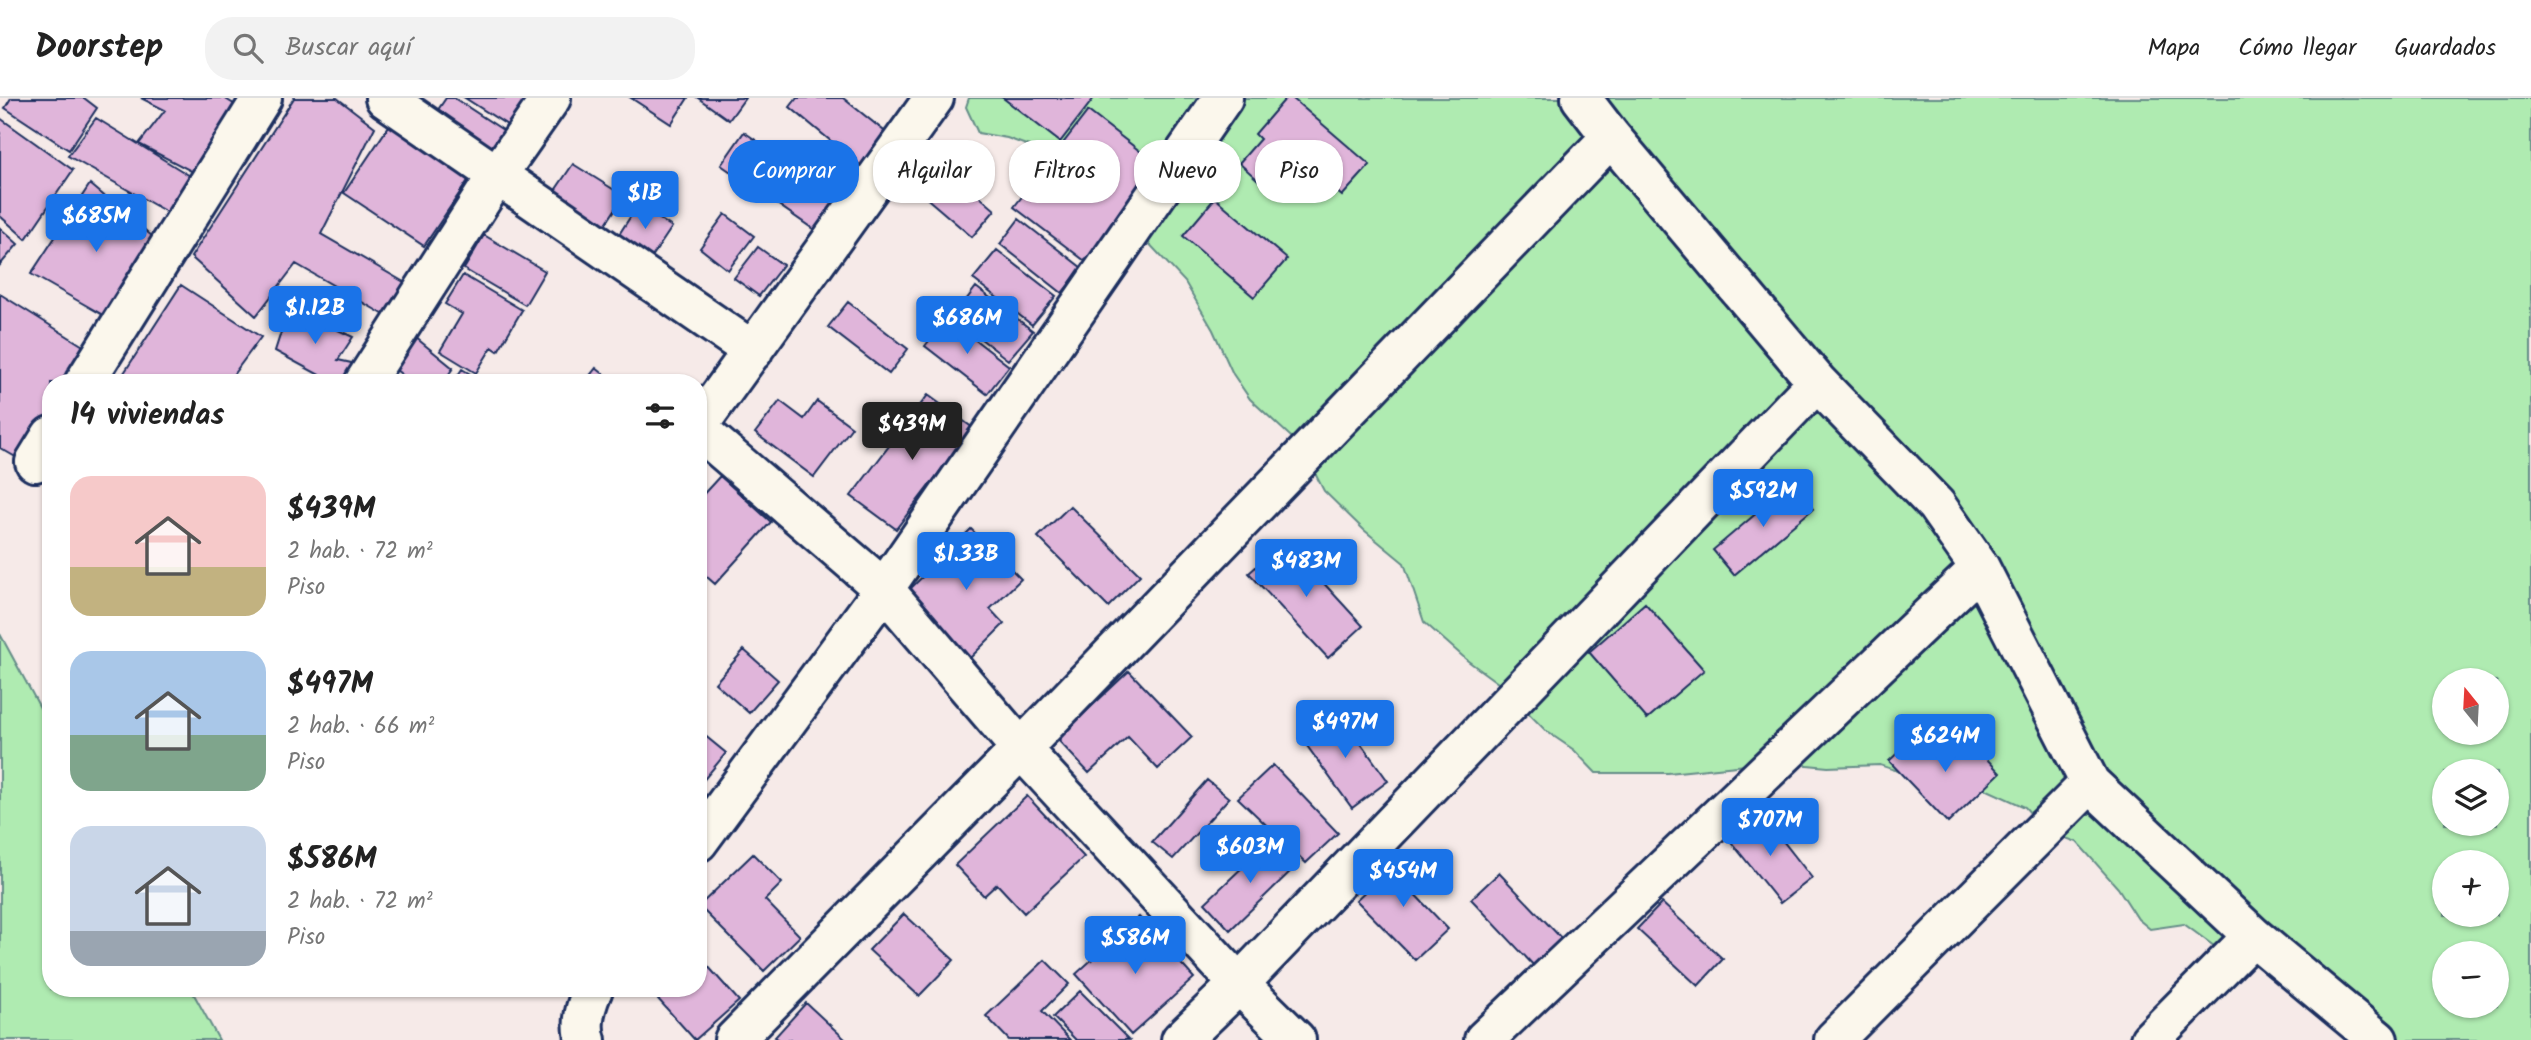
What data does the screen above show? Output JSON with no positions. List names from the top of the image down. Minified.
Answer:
{"north":"top","page":{"header":"Doorstep","search":"Buscar aquí","nav":["Mapa","Cómo llegar","Guardados"],"chip":["Comprar","Alquilar","Filtros","Nuevo","Piso"],"price":["$1B","$685M","$1.12B","$686M","$439M","$592M","$1.33B","$483M","$497M","$624M","$707M","$603M","$454M","$586M"],"heading":"14 viviendas","list":[{"name":"$439M","note":"2 hab. · 72 m² · Piso"},{"name":"$497M","note":"2 hab. · 66 m² · Piso"},{"name":"$586M","note":"2 hab. · 72 m² · Piso"}],"map_buttons":["+","−"]}}
